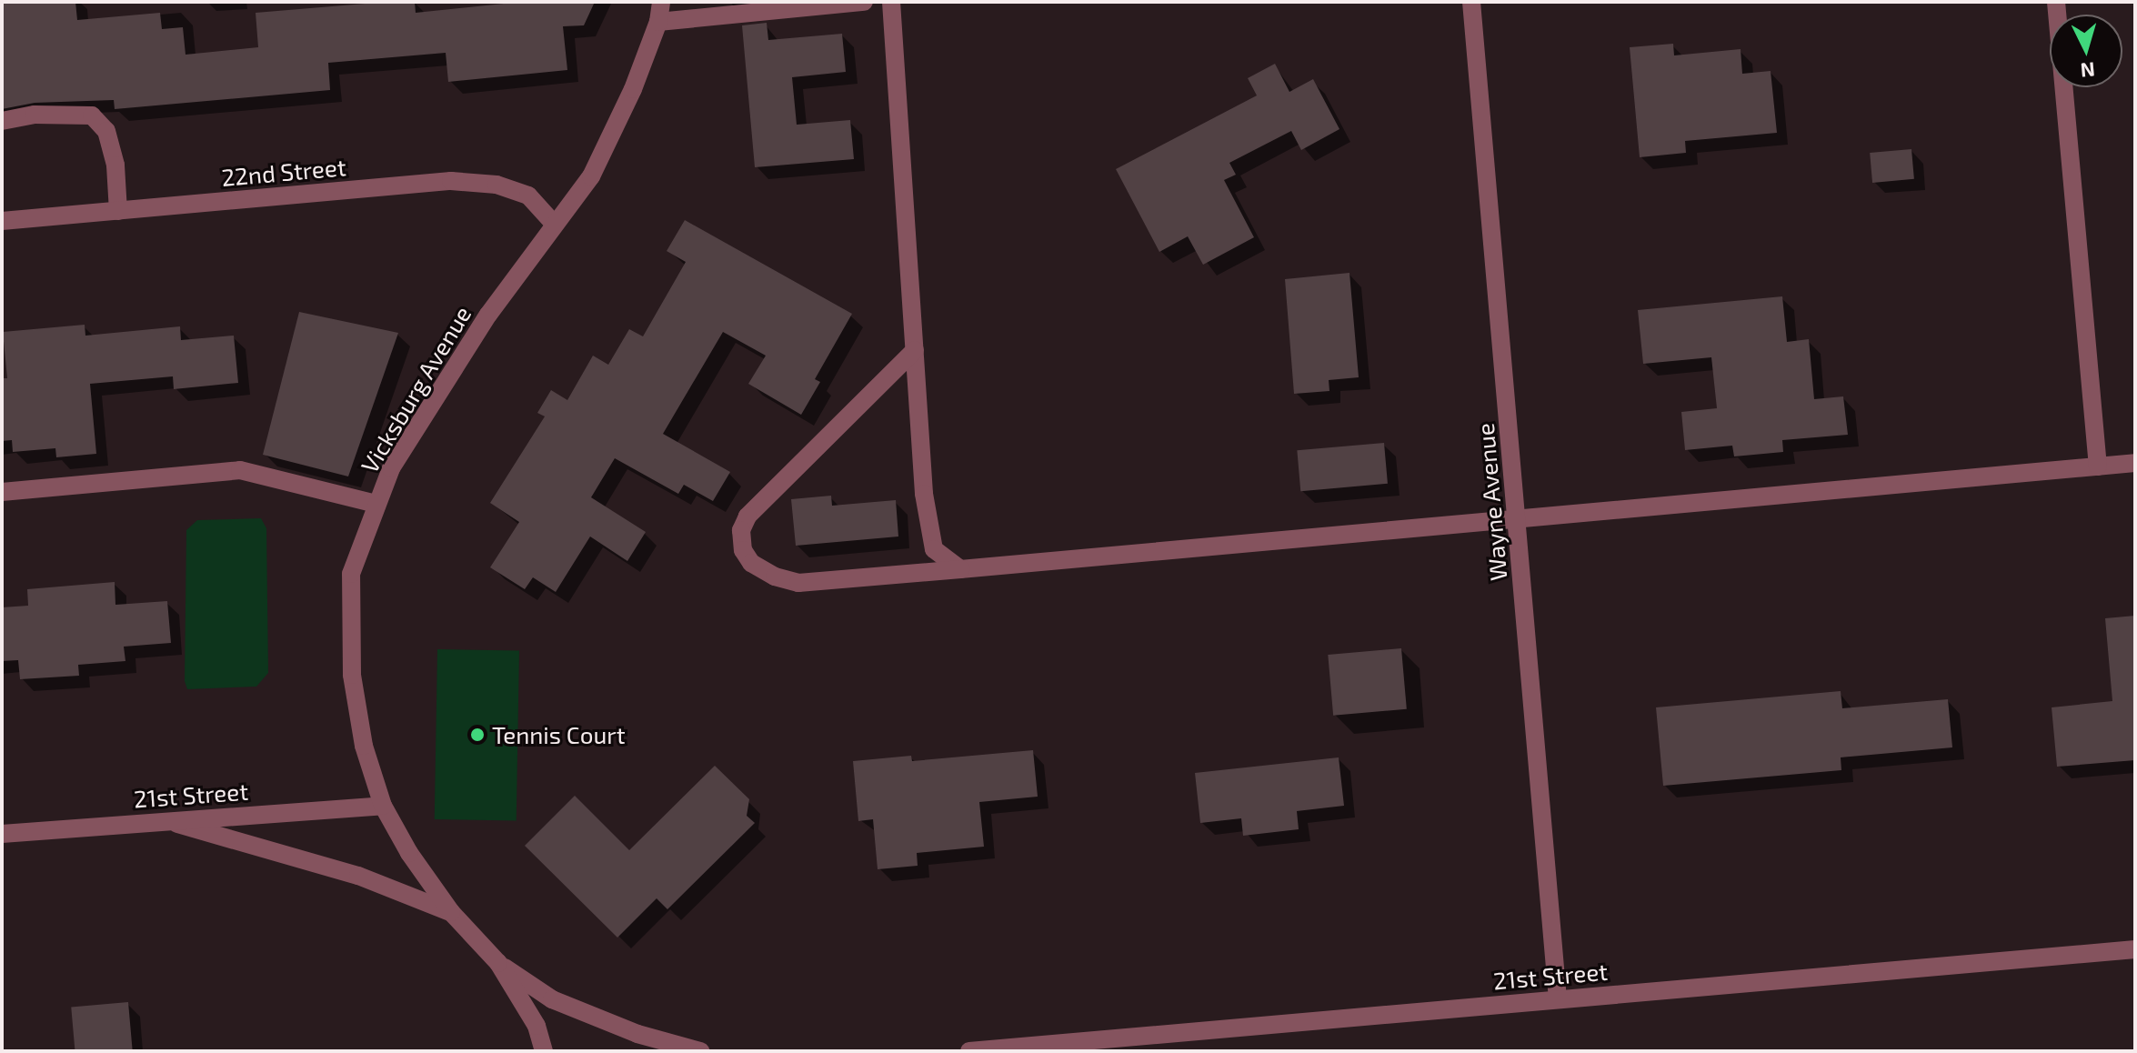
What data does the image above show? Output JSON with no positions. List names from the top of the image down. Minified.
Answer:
{"streets":{"street":["22nd Street","Vicksburg Avenue","Wayne Avenue","21st Street"]},"crossings":[["22nd Street","Vicksburg Avenue"],["Vicksburg Avenue","21st Street"],["Wayne Avenue","21st Street"]],"places":["Tennis Court"],"north":"bottom"}
